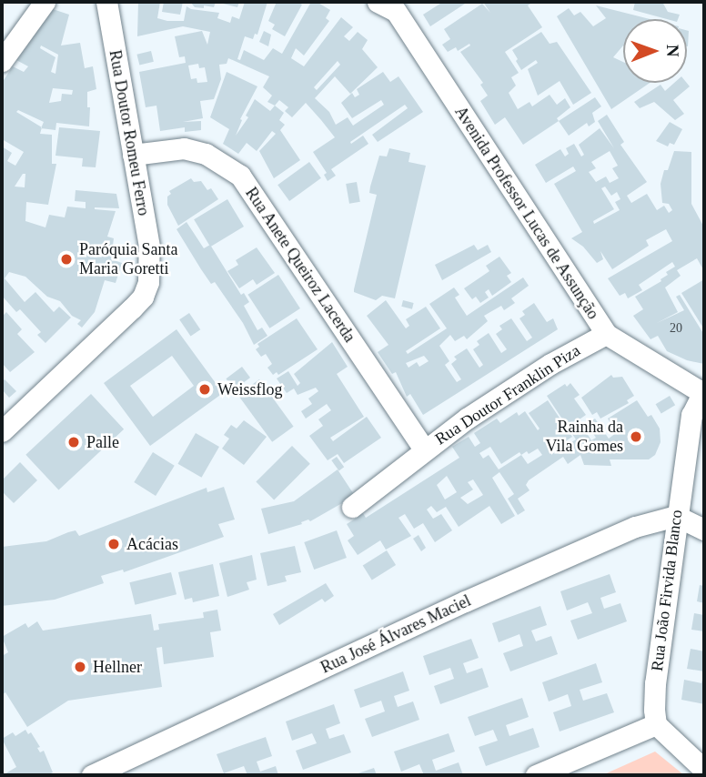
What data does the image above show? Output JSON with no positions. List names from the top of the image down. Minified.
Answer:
{"streets":{"street":["Rua Doutor Romeu Ferro","Avenida Professor Lucas de Assunção","Rua Anete Queiroz Lacerda","Rua Doutor Franklin Piza","Rua João Firvida Blanco","Rua José Álvares Maciel"]},"crossings":[["Rua Doutor Romeu Ferro","Rua Anete Queiroz Lacerda"],["Avenida Professor Lucas de Assunção","Rua Doutor Franklin Piza"],["Avenida Professor Lucas de Assunção","Rua João Firvida Blanco"],["Rua Anete Queiroz Lacerda","Rua Doutor Franklin Piza"],["Rua João Firvida Blanco","Rua José Álvares Maciel"]],"places":["Paróquia Santa Maria Goretti","Weissflog","Rainha da Vila Gomes","Palle","Acácias","Hellner"],"house_numbers":["20"],"north":"right"}
